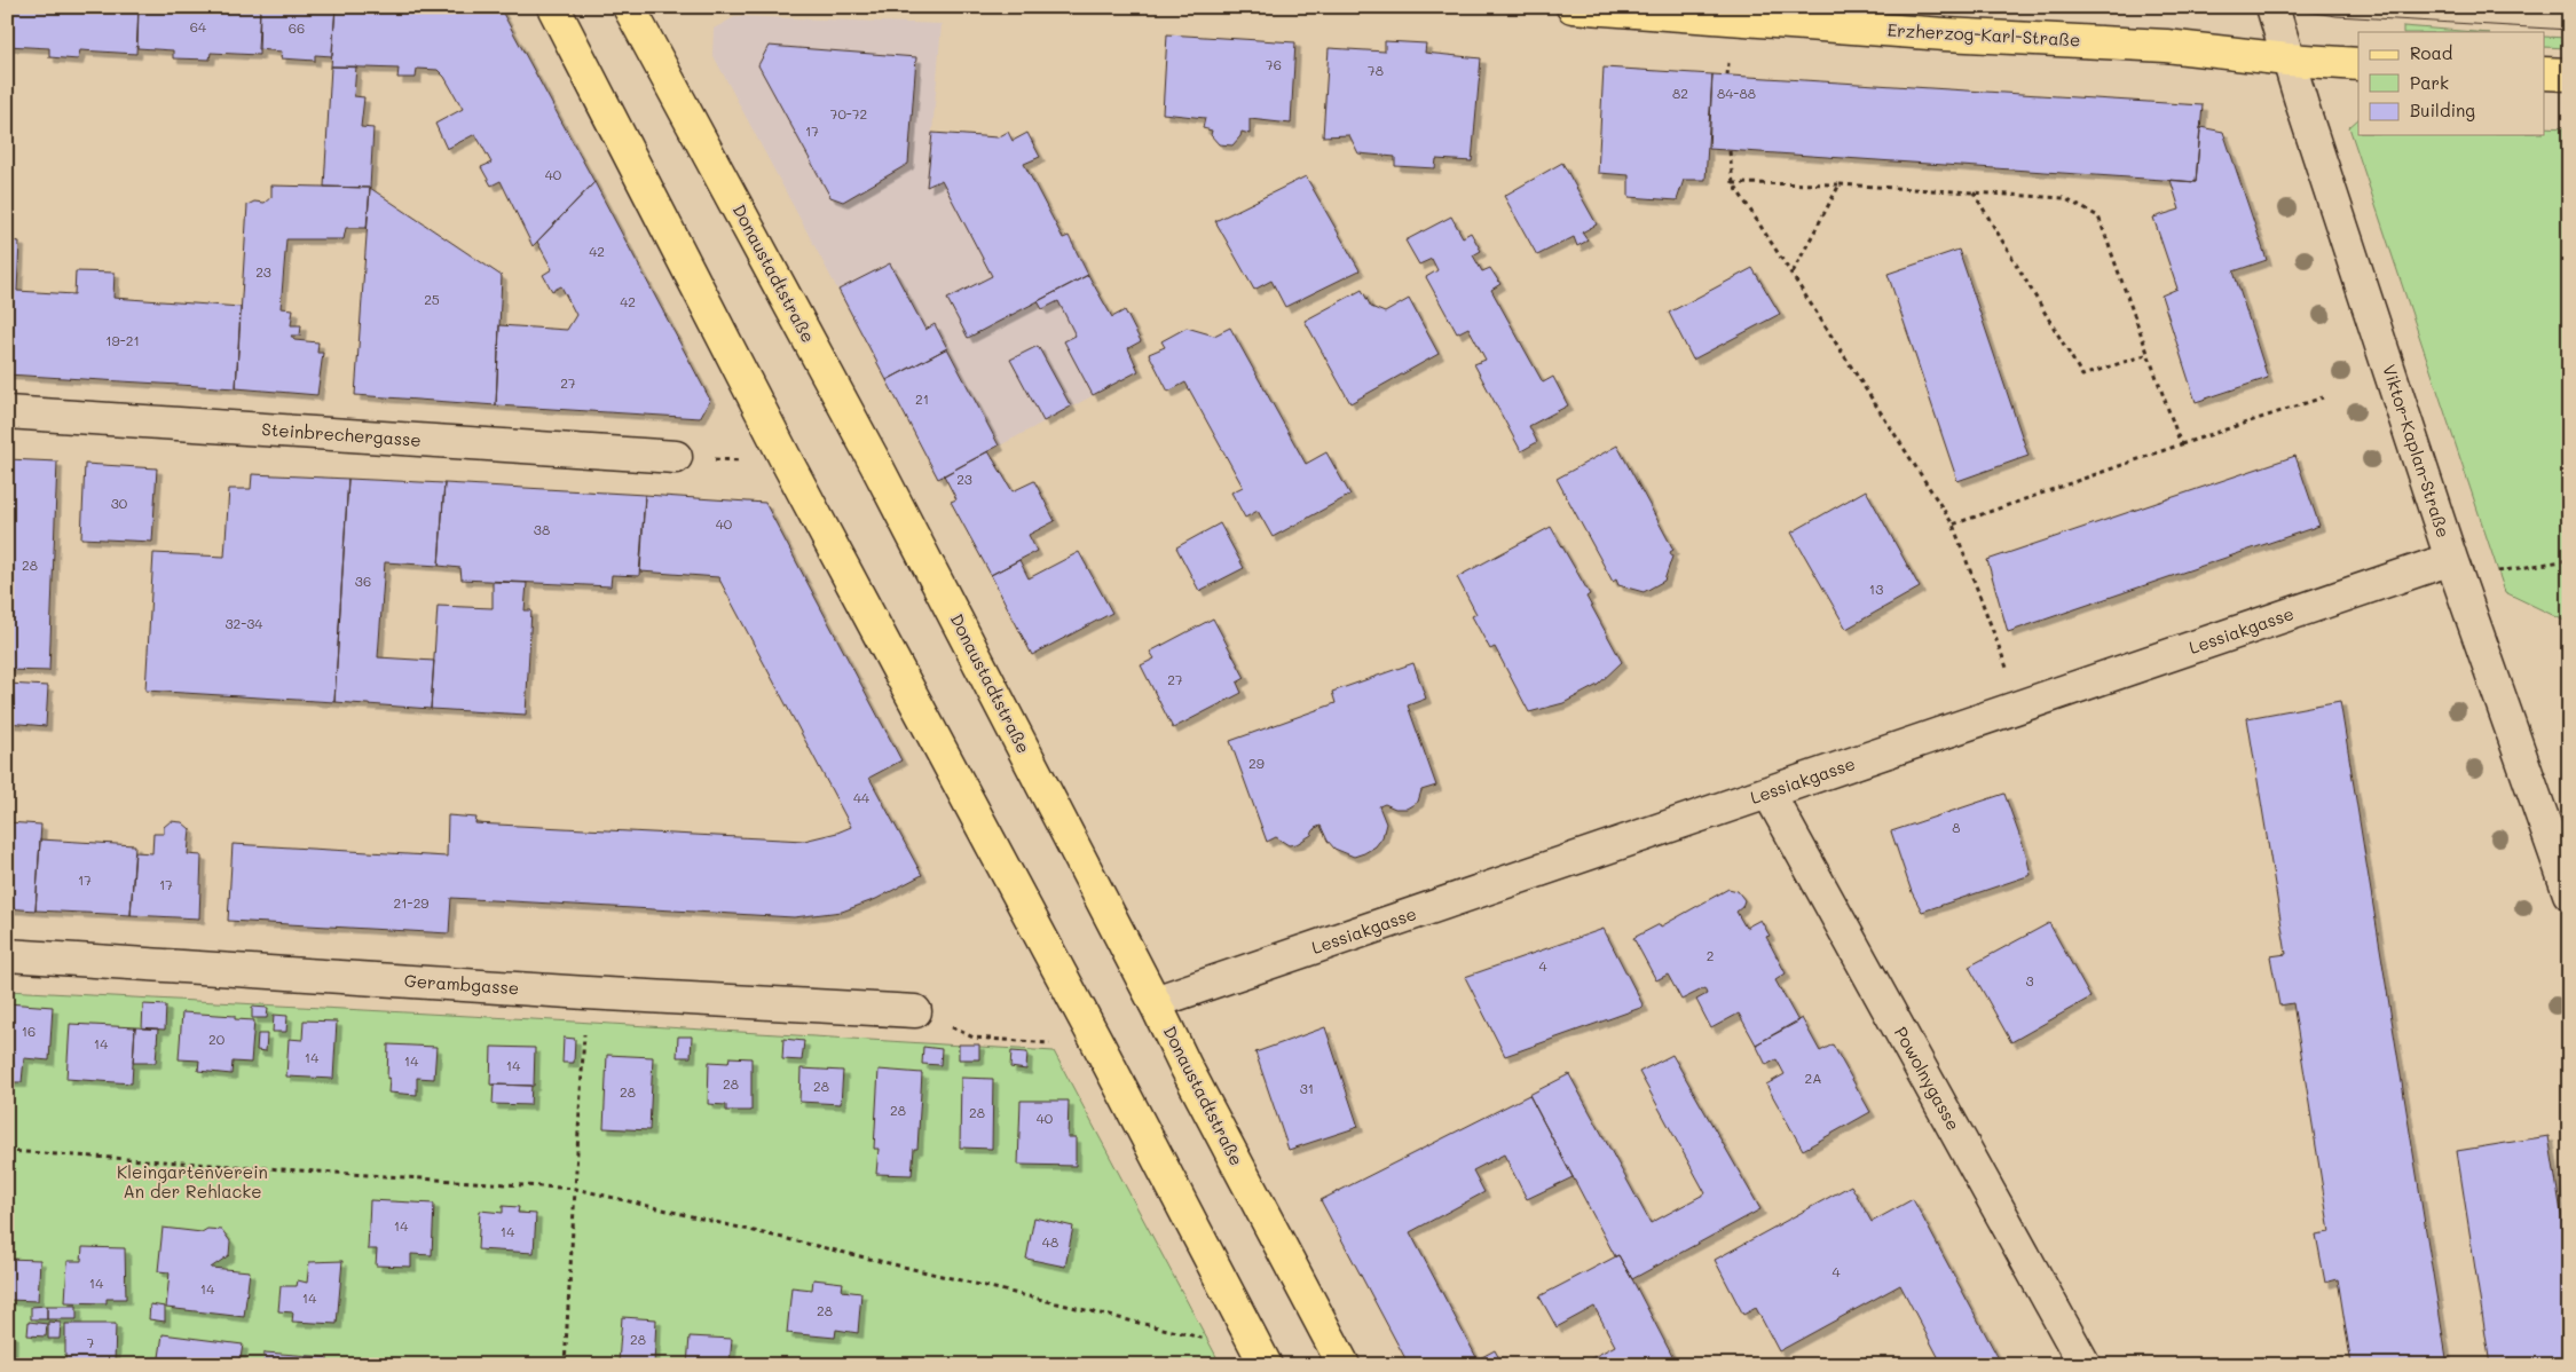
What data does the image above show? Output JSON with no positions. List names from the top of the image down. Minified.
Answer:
{"streets":{"main road":["Erzherzog-Karl-Straße","Donaustadtstraße"],"street":["Steinbrechergasse","Viktor-Kaplan-Straße","Lessiakgasse","Gerambgasse","Powolnygasse"]},"crossings":[["Erzherzog-Karl-Straße","Viktor-Kaplan-Straße"],["Donaustadtstraße","Lessiakgasse"],["Viktor-Kaplan-Straße","Lessiakgasse"],["Lessiakgasse","Powolnygasse"]],"parks":["Kleingartenverein An der Rehlacke"],"house_numbers":["64","66","76","78","82","84-88","70-72","17","40","42","23","25","42","19-21","27","21","23","30","40","38","28","36","13","32-34","27","29","44","8","17","17","21-29","2","4","3","16","20","14","14","14","14","2A","28","28","31","28","28","28","40","14","14","48","4","14","14","14","28","28","7"],"legend":["Road","Park","Building"]}
